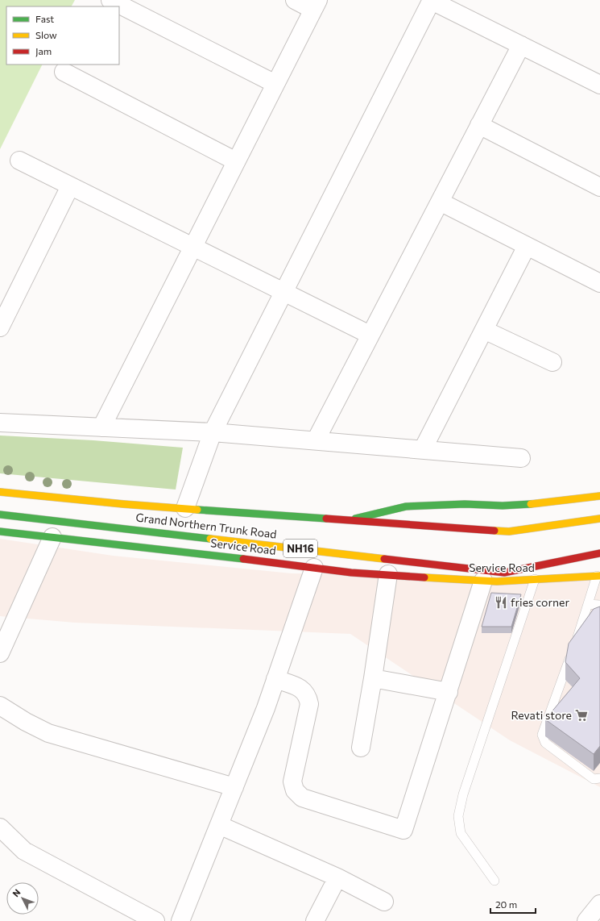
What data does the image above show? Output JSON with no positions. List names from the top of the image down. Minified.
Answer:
{"streets":{"main road":["Grand Northern Trunk Road","Service Road","NH16"]},"places":{"restaurant":["fries corner"],"supermarket":["Revati store"]},"legend":["Fast","Slow","Jam"],"scale_bar":"20 m","north":"top left"}
